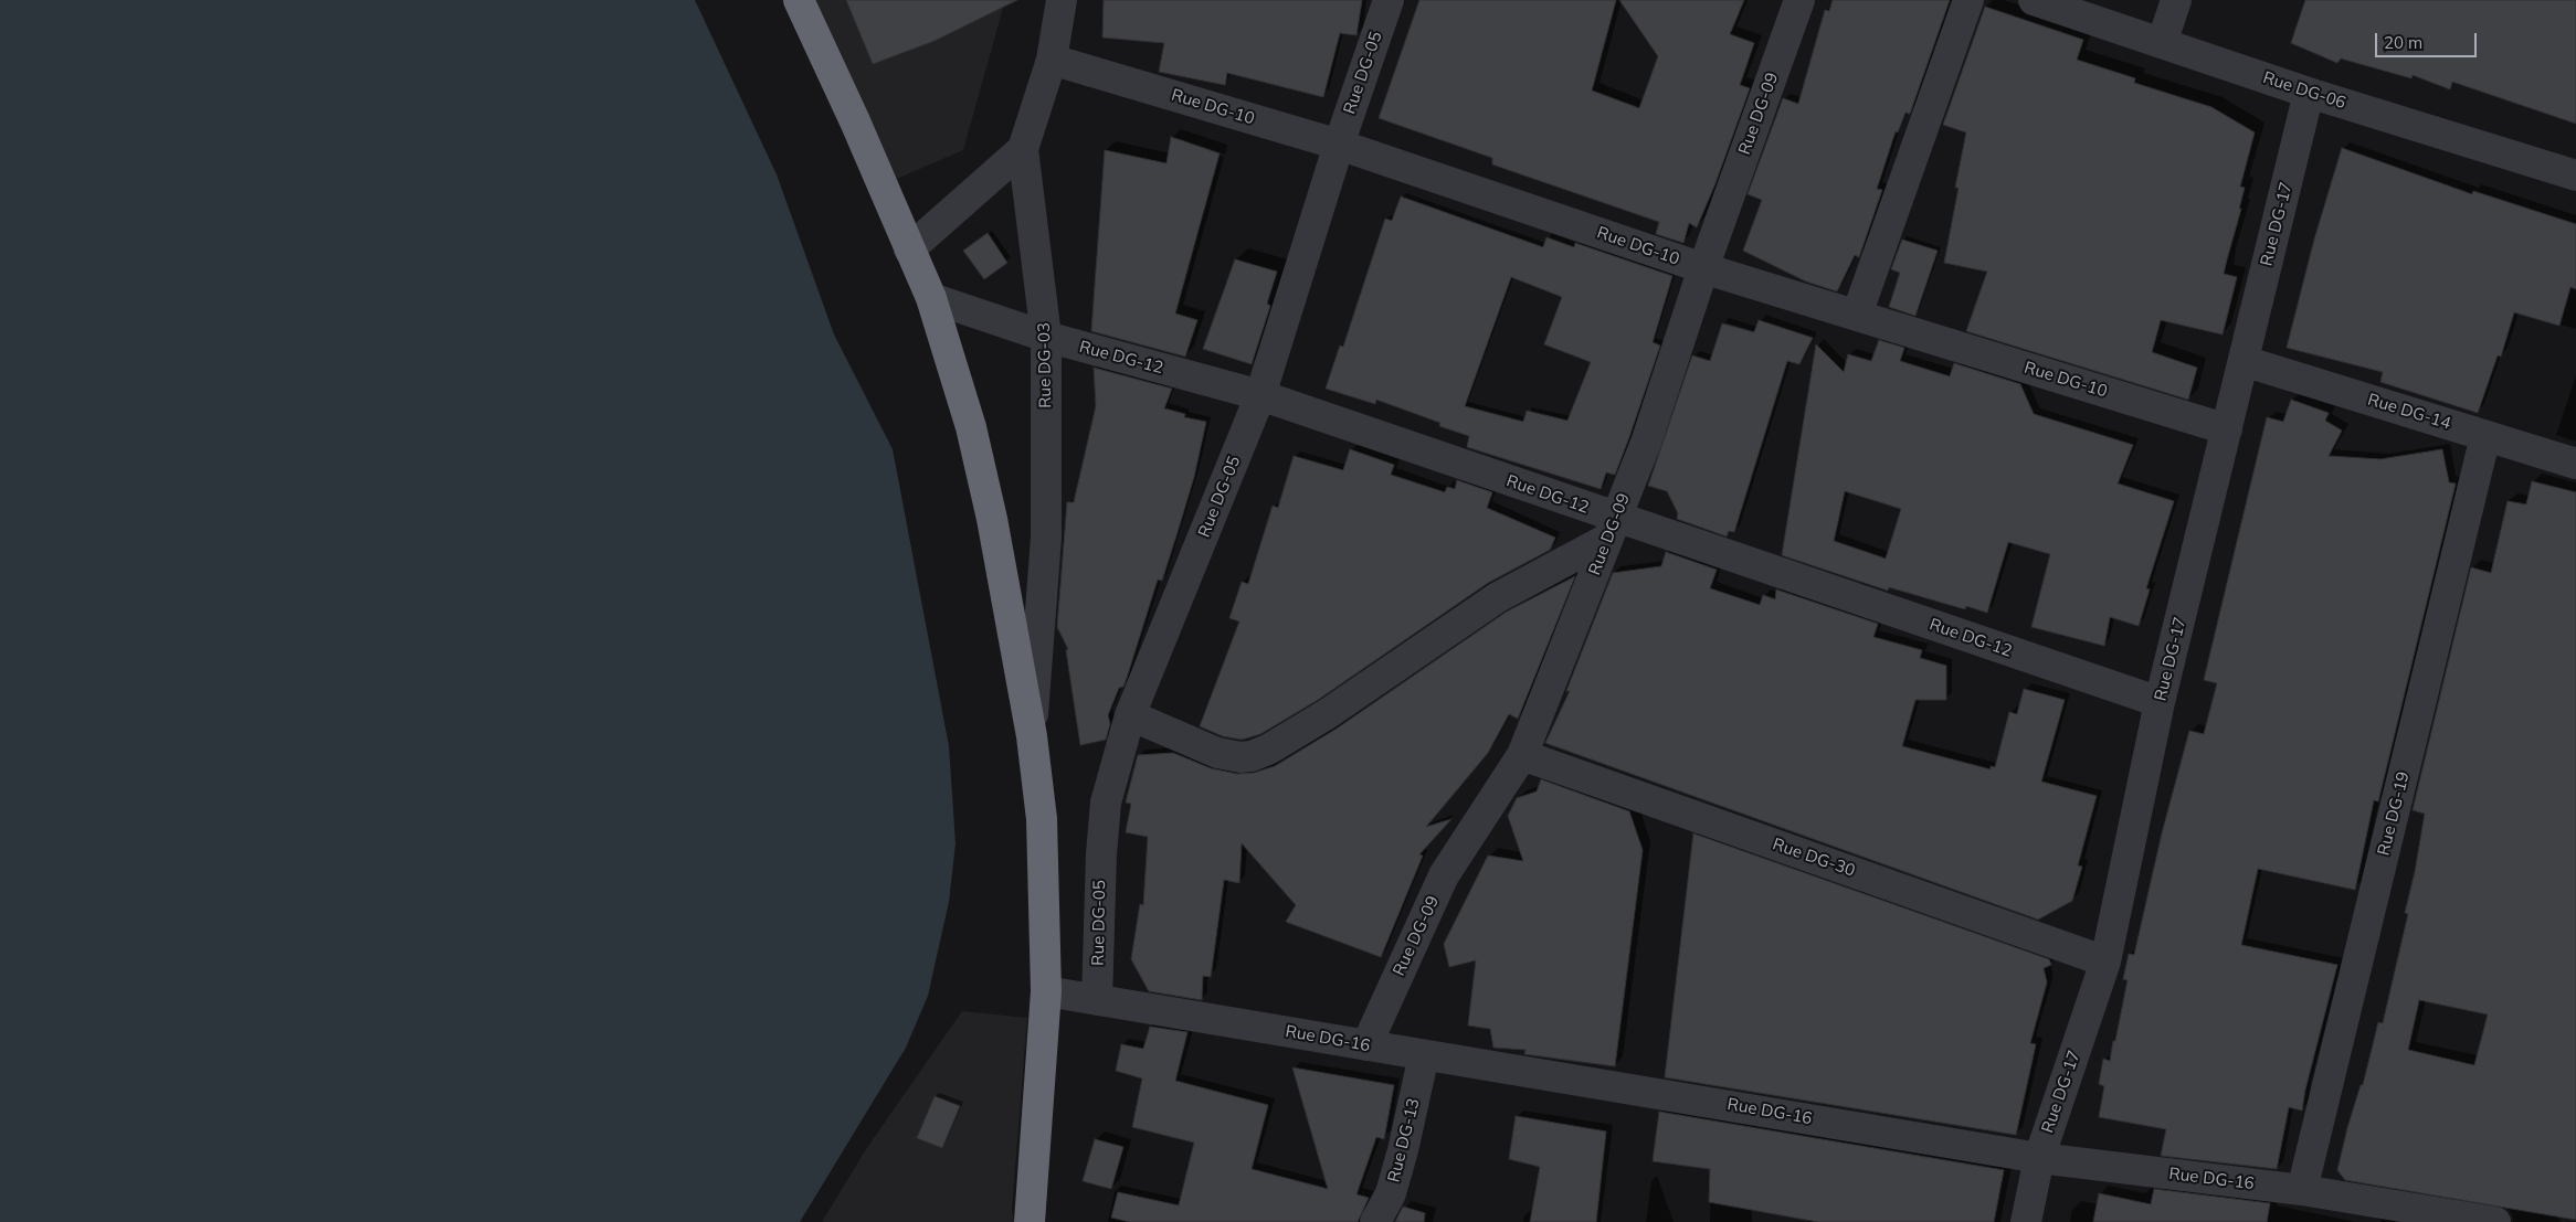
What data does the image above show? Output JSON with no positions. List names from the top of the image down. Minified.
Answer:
{"streets":{"street":["Rue DG-05","Rue DG-06","Rue DG-10","Rue DG-09","Rue DG-17","Rue DG-12","Rue DG-03","Rue DG-14","Rue DG-19","Rue DG-30","Rue DG-16","Rue DG-13"]},"crossings":[["Rue DG-05","Rue DG-10"],["Rue DG-05","Rue DG-12"],["Rue DG-05","Rue DG-16"],["Rue DG-06","Rue DG-17"],["Rue DG-10","Rue DG-09"],["Rue DG-10","Rue DG-17"],["Rue DG-10","Rue DG-03"],["Rue DG-09","Rue DG-12"],["Rue DG-09","Rue DG-30"],["Rue DG-09","Rue DG-16"],["Rue DG-17","Rue DG-12"],["Rue DG-17","Rue DG-14"],["Rue DG-17","Rue DG-30"],["Rue DG-17","Rue DG-16"],["Rue DG-12","Rue DG-03"],["Rue DG-14","Rue DG-19"],["Rue DG-19","Rue DG-16"],["Rue DG-16","Rue DG-13"]],"scale_bar":"20 m"}
